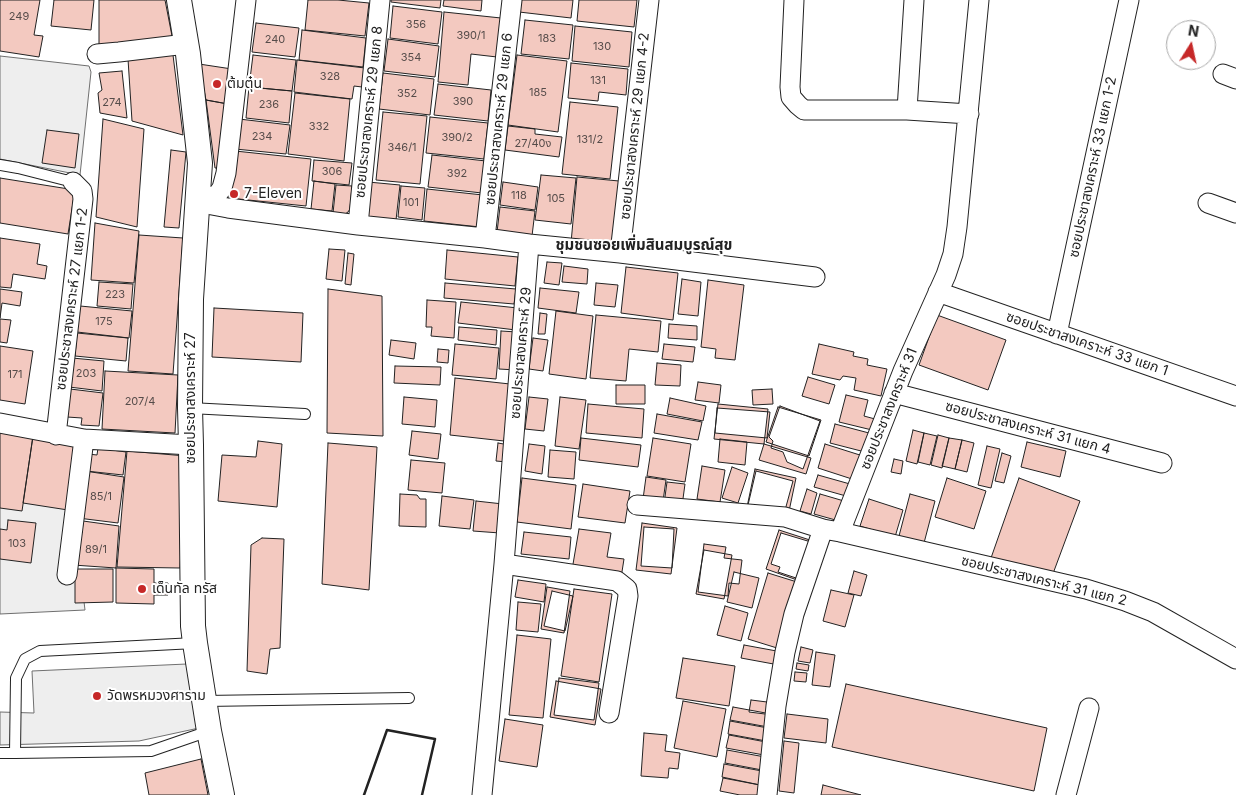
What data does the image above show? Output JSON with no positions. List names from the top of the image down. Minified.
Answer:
{"streets":{"street":["ซอยประชาสงเคราะห์ 29 แยก 8","ซอยประชาสงเคราะห์ 29 แยก 6","ซอยประชาสงเคราะห์ 29 แยก 4-2","ซอยประชาสงเคราะห์ 33 แยก 1-2","ซอยประชาสงเคราะห์ 27 แยก 1-2","ซอยประชาสงเคราะห์ 33 แยก 1","ซอยประชาสงเคราะห์ 29","ซอยประชาสงเคราะห์ 27","ซอยประชาสงเคราะห์ 31","ซอยประชาสงเคราะห์ 31 แยก 4","ซอยประชาสงเคราะห์ 31 แยก 2"]},"crossings":[["ซอยประชาสงเคราะห์ 33 แยก 1-2","ซอยประชาสงเคราะห์ 33 แยก 1"],["ซอยประชาสงเคราะห์ 33 แยก 1","ซอยประชาสงเคราะห์ 31"],["ซอยประชาสงเคราะห์ 31","ซอยประชาสงเคราะห์ 31 แยก 4"],["ซอยประชาสงเคราะห์ 31","ซอยประชาสงเคราะห์ 31 แยก 2"]],"districts":["ชุมชนซอยเพิ่มสินสมบูรณ์สุข"],"places":["ต้มตุ๋น","7-Eleven","เด็นทัล ทรัส","วัดพรหมวงศาราม"],"house_numbers":["249","356","390/1","183","240","130","354","328","131","185","352","390","274","236","332","234","390/2","131/2","27/40ง","346/1","306","392","118","105","101","223","175","203","171","207/4","85/1","103","89/1"],"north":"top"}
